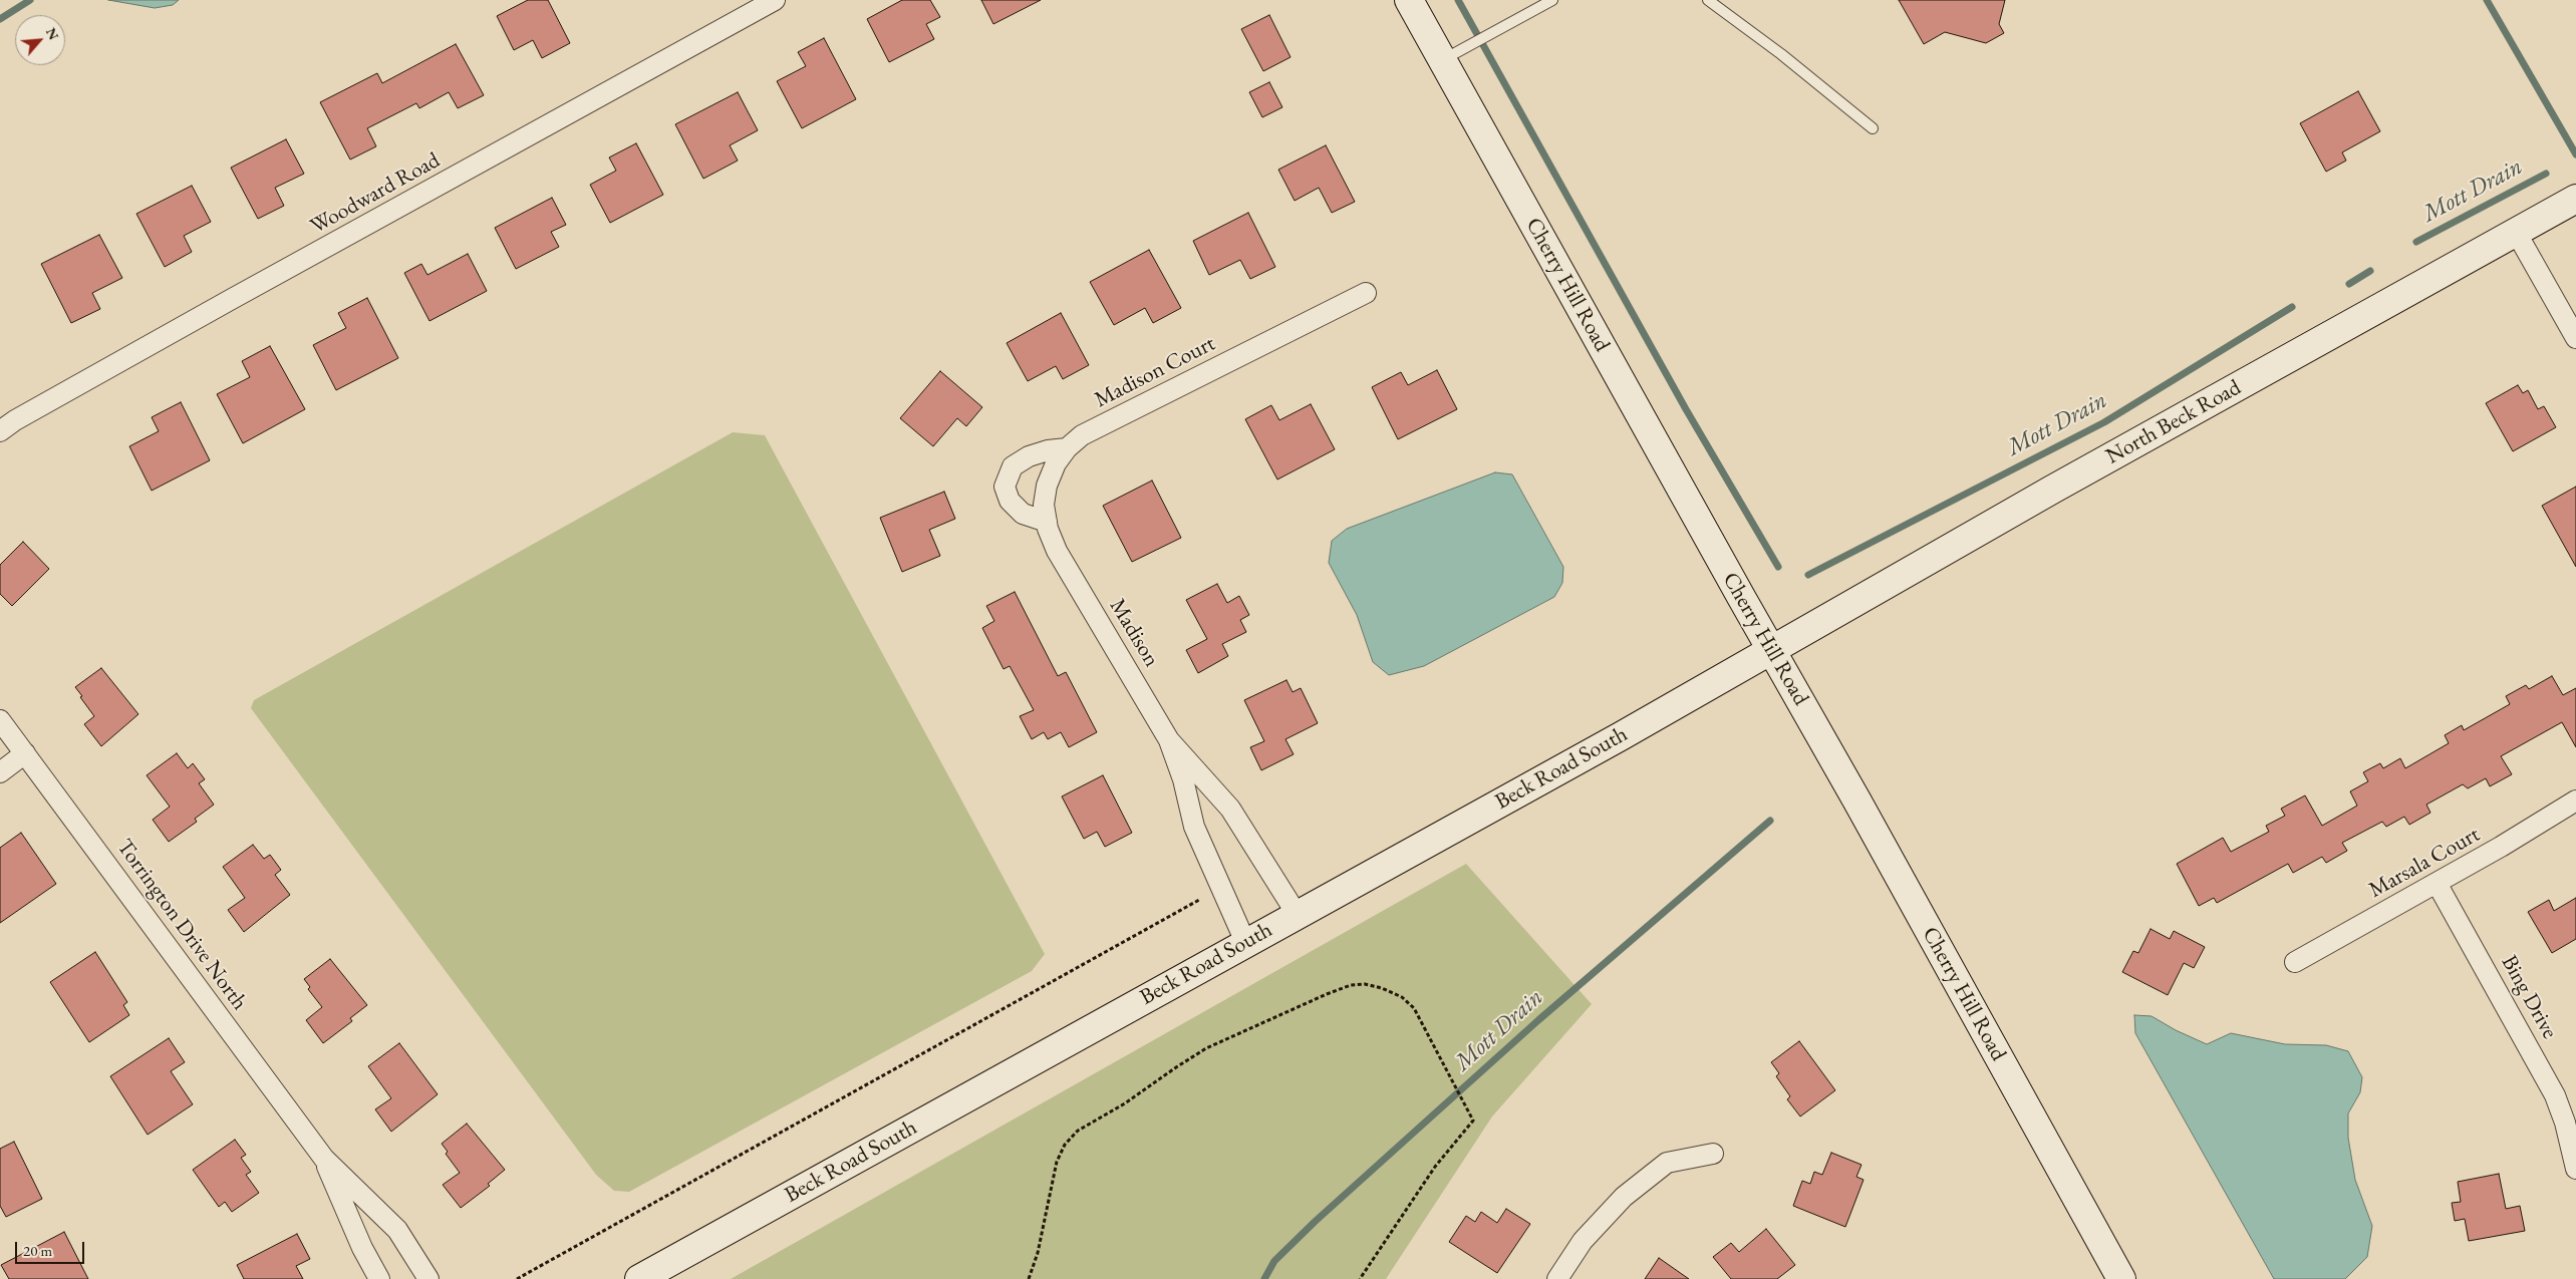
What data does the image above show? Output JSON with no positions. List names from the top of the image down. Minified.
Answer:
{"streets":{"main road":["Cherry Hill Road","North Beck Road","Beck Road South"],"street":["Woodward Road","Madison Court","Madison","Marsala Court","Torrington Drive North","Bing Drive"]},"crossings":[["Cherry Hill Road","North Beck Road"],["Cherry Hill Road","Beck Road South"],["Madison Court","Madison"],["North Beck Road","Beck Road South"],["Madison","Beck Road South"],["Marsala Court","Bing Drive"]],"water":["Mott Drain"],"scale_bar":"20 m","north":"top right"}
